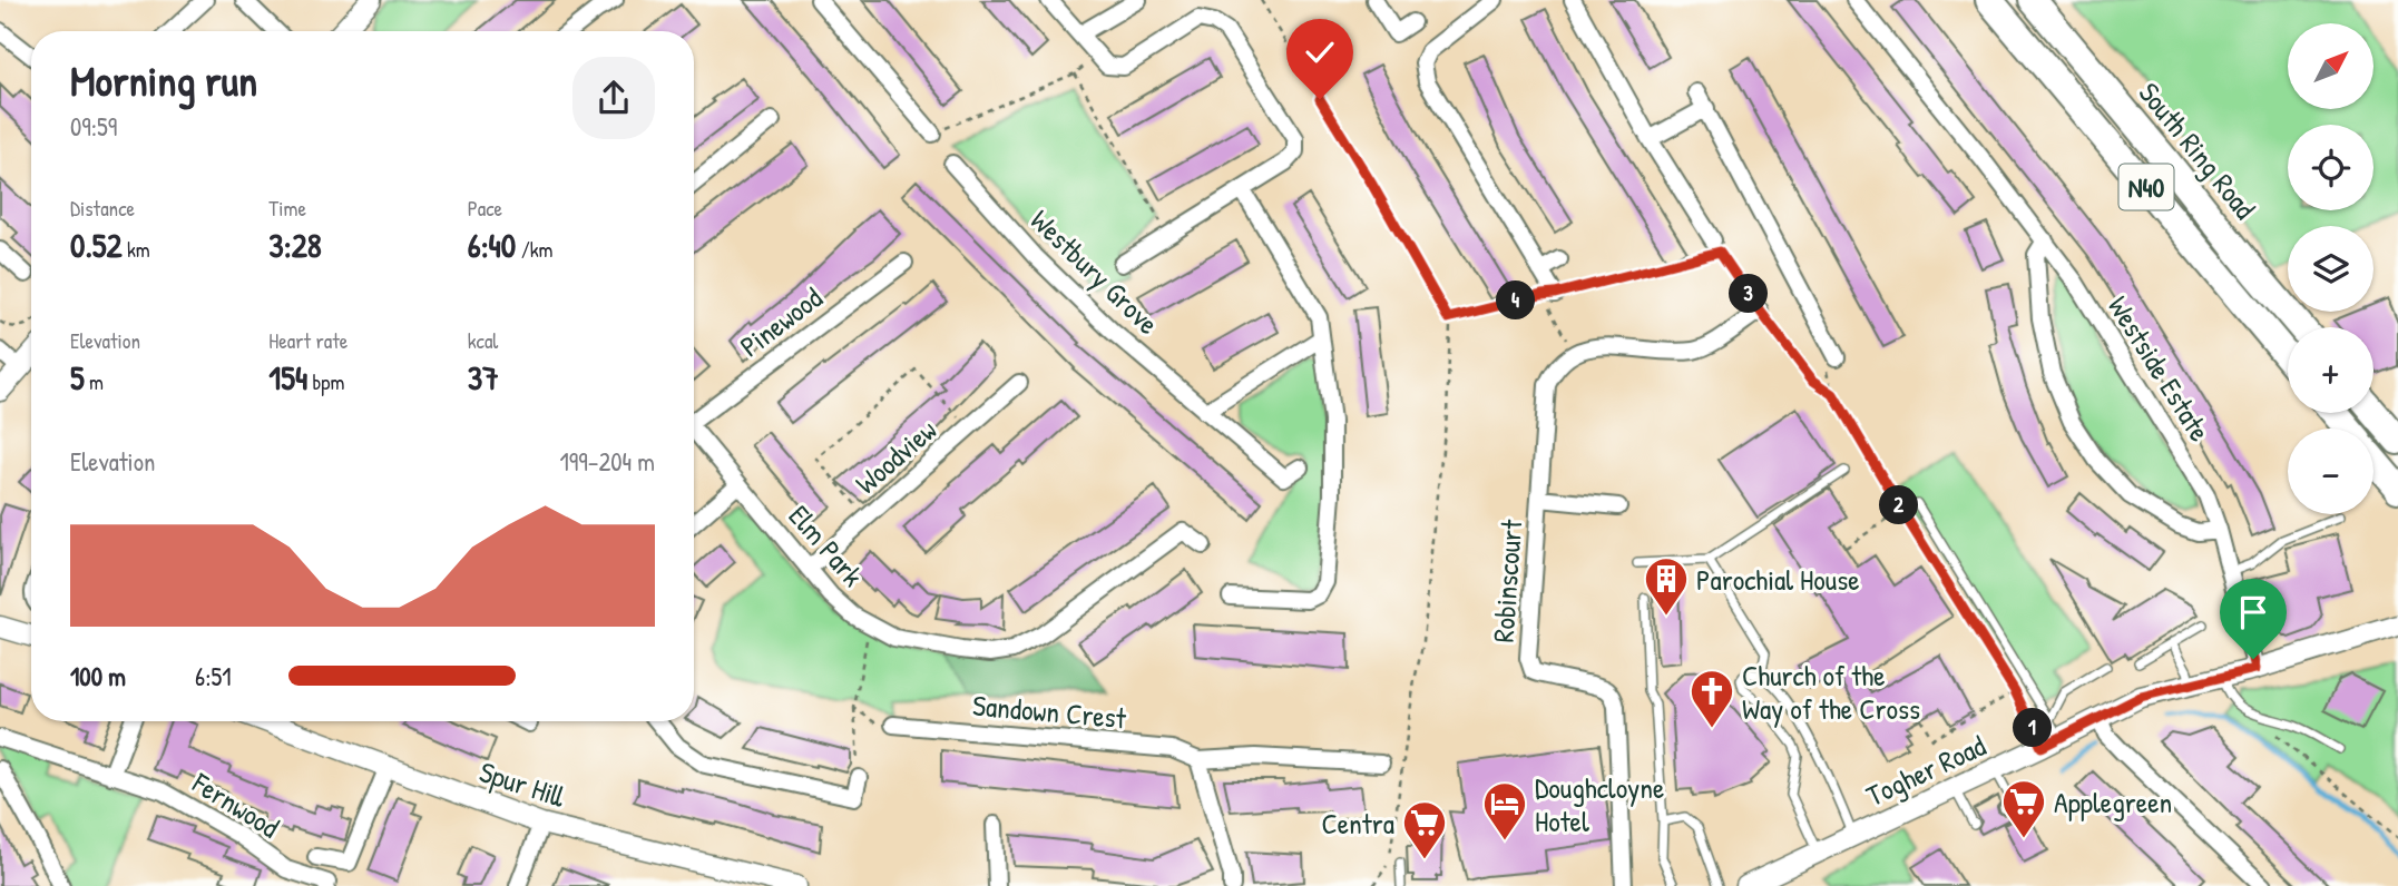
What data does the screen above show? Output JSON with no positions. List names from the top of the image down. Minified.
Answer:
{"streets":{"highway":["South Ring Road","N40"],"street":["Westbury Grove","Pinewood","Westside Estate","Woodview","Elm Park","Robinscourt","Sandown Crest","Togher Road","Spur Hill","Fernwood"]},"crossings":[["Westside Estate","Togher Road"],["Woodview","Elm Park"]],"places":{"building":["Parochial House"],"church":["Church of the Way of the Cross"],"supermarket":["Applegreen","Centra"],"hotel":["Doughcloyne Hotel"]},"north":"top right","page":{"map_buttons":["+","−"],"heading":["Morning run","09:59"],"stats":[["Distance","0.52 km"],["Time","3:28"],["Pace","6:40 /km"],["Elevation","5 m"],["Heart rate","154 bpm"],["kcal","37"]],"pins":["3","4","2","1"],"chart":["Elevation","199–204 m"],"list":[{"name":"100 m","note":"6:51"}]}}
